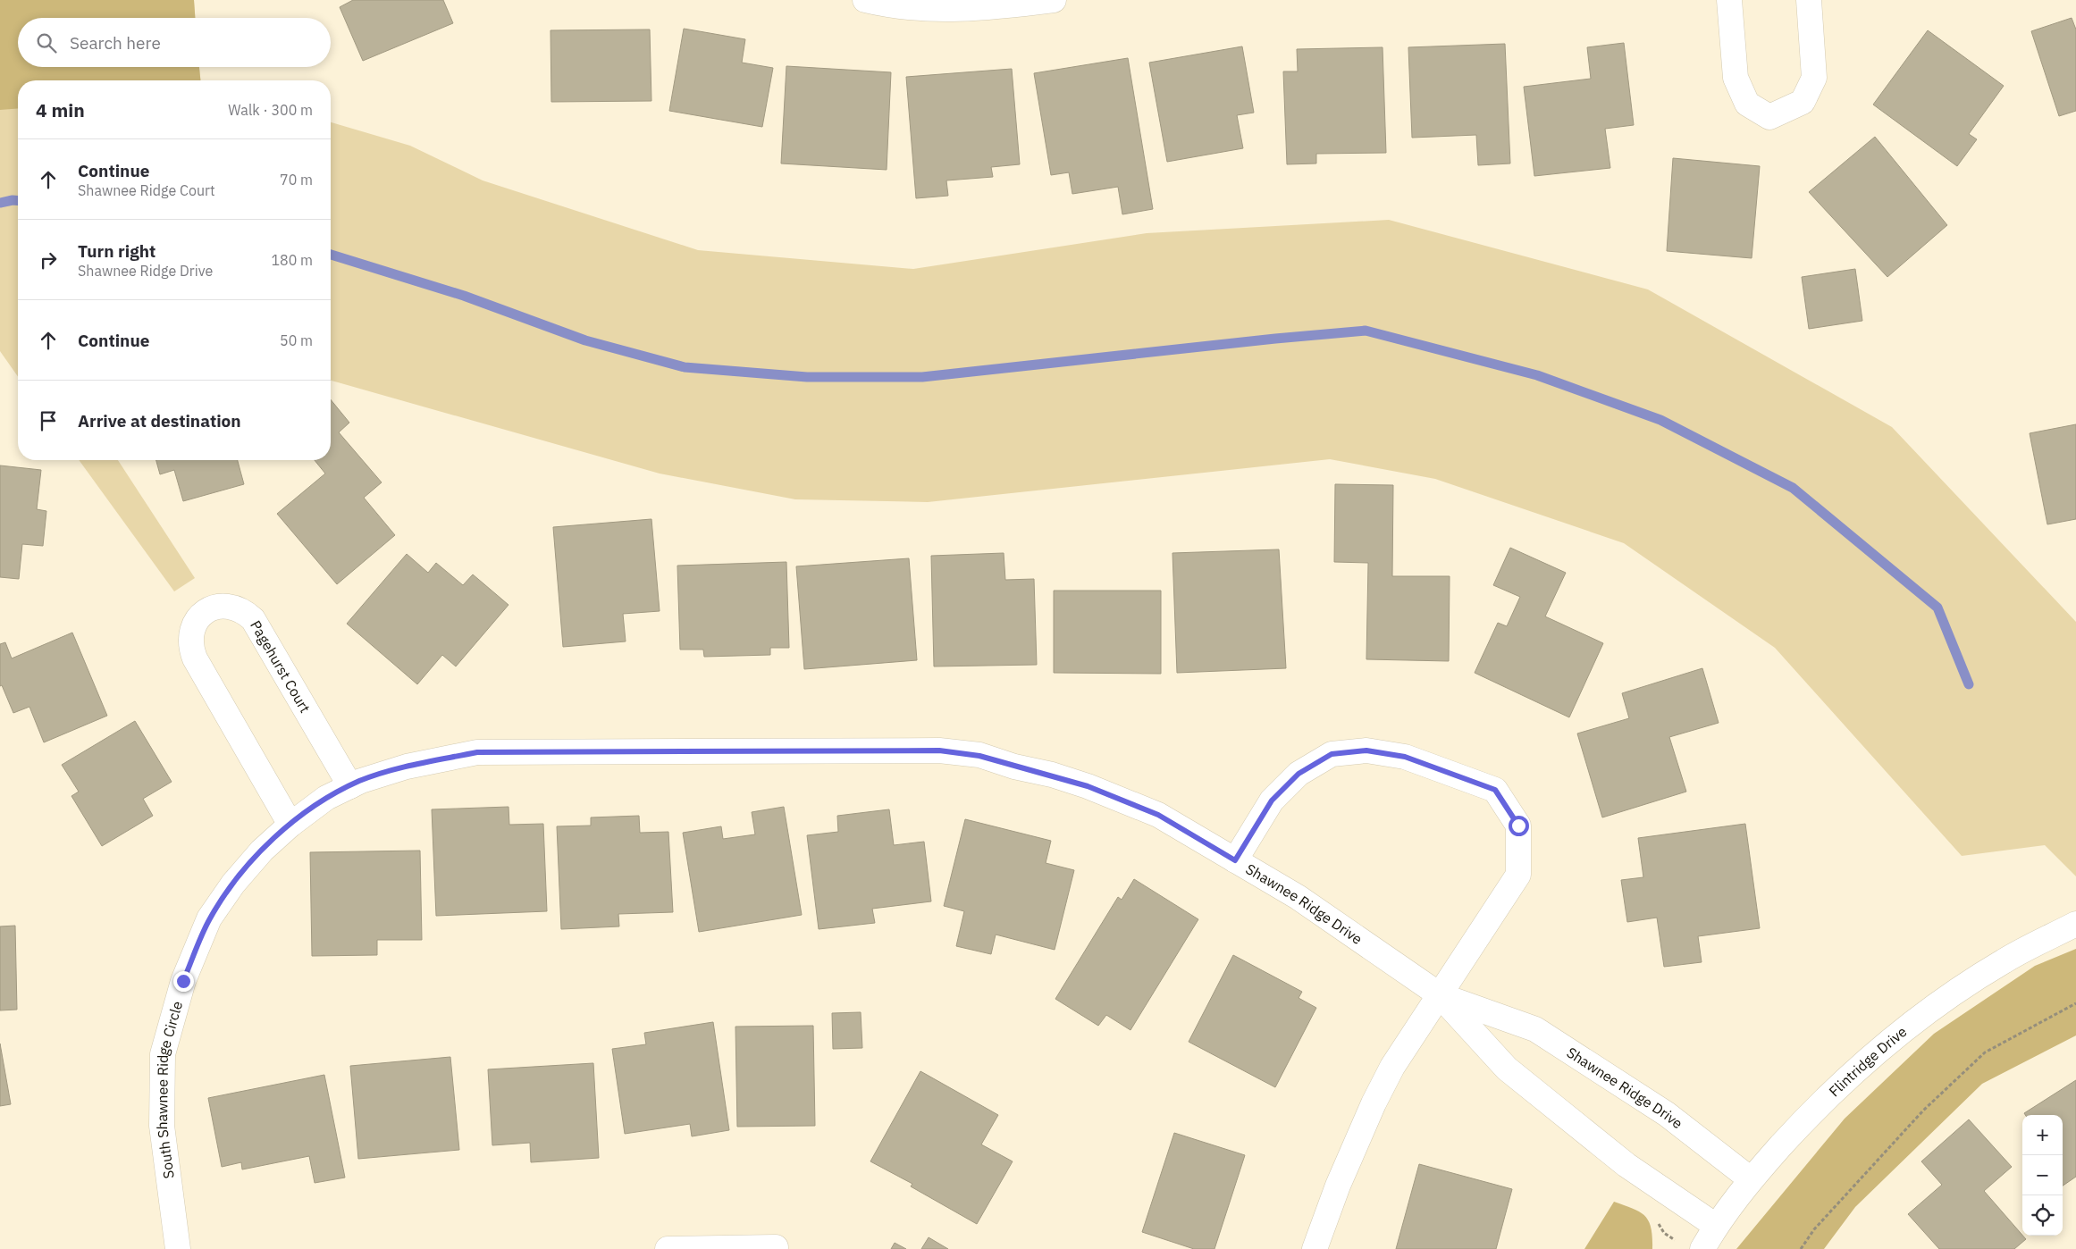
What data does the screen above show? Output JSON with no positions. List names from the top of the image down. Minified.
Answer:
{"streets":{"street":["Pagehurst Court","Shawnee Ridge Drive","Flintridge Drive","South Shawnee Ridge Circle"]},"crossings":[["Pagehurst Court","Shawnee Ridge Drive"],["Pagehurst Court","South Shawnee Ridge Circle"],["Shawnee Ridge Drive","Flintridge Drive"],["Shawnee Ridge Drive","South Shawnee Ridge Circle"]],"page":{"search":"Search here","heading":["4 min","Walk · 300 m"],"list":[["Continue","Shawnee Ridge Court","70 m"],["Turn right","Shawnee Ridge Drive","180 m"],["Continue","50 m"],"Arrive at destination"],"map_buttons":["+","−"]}}
